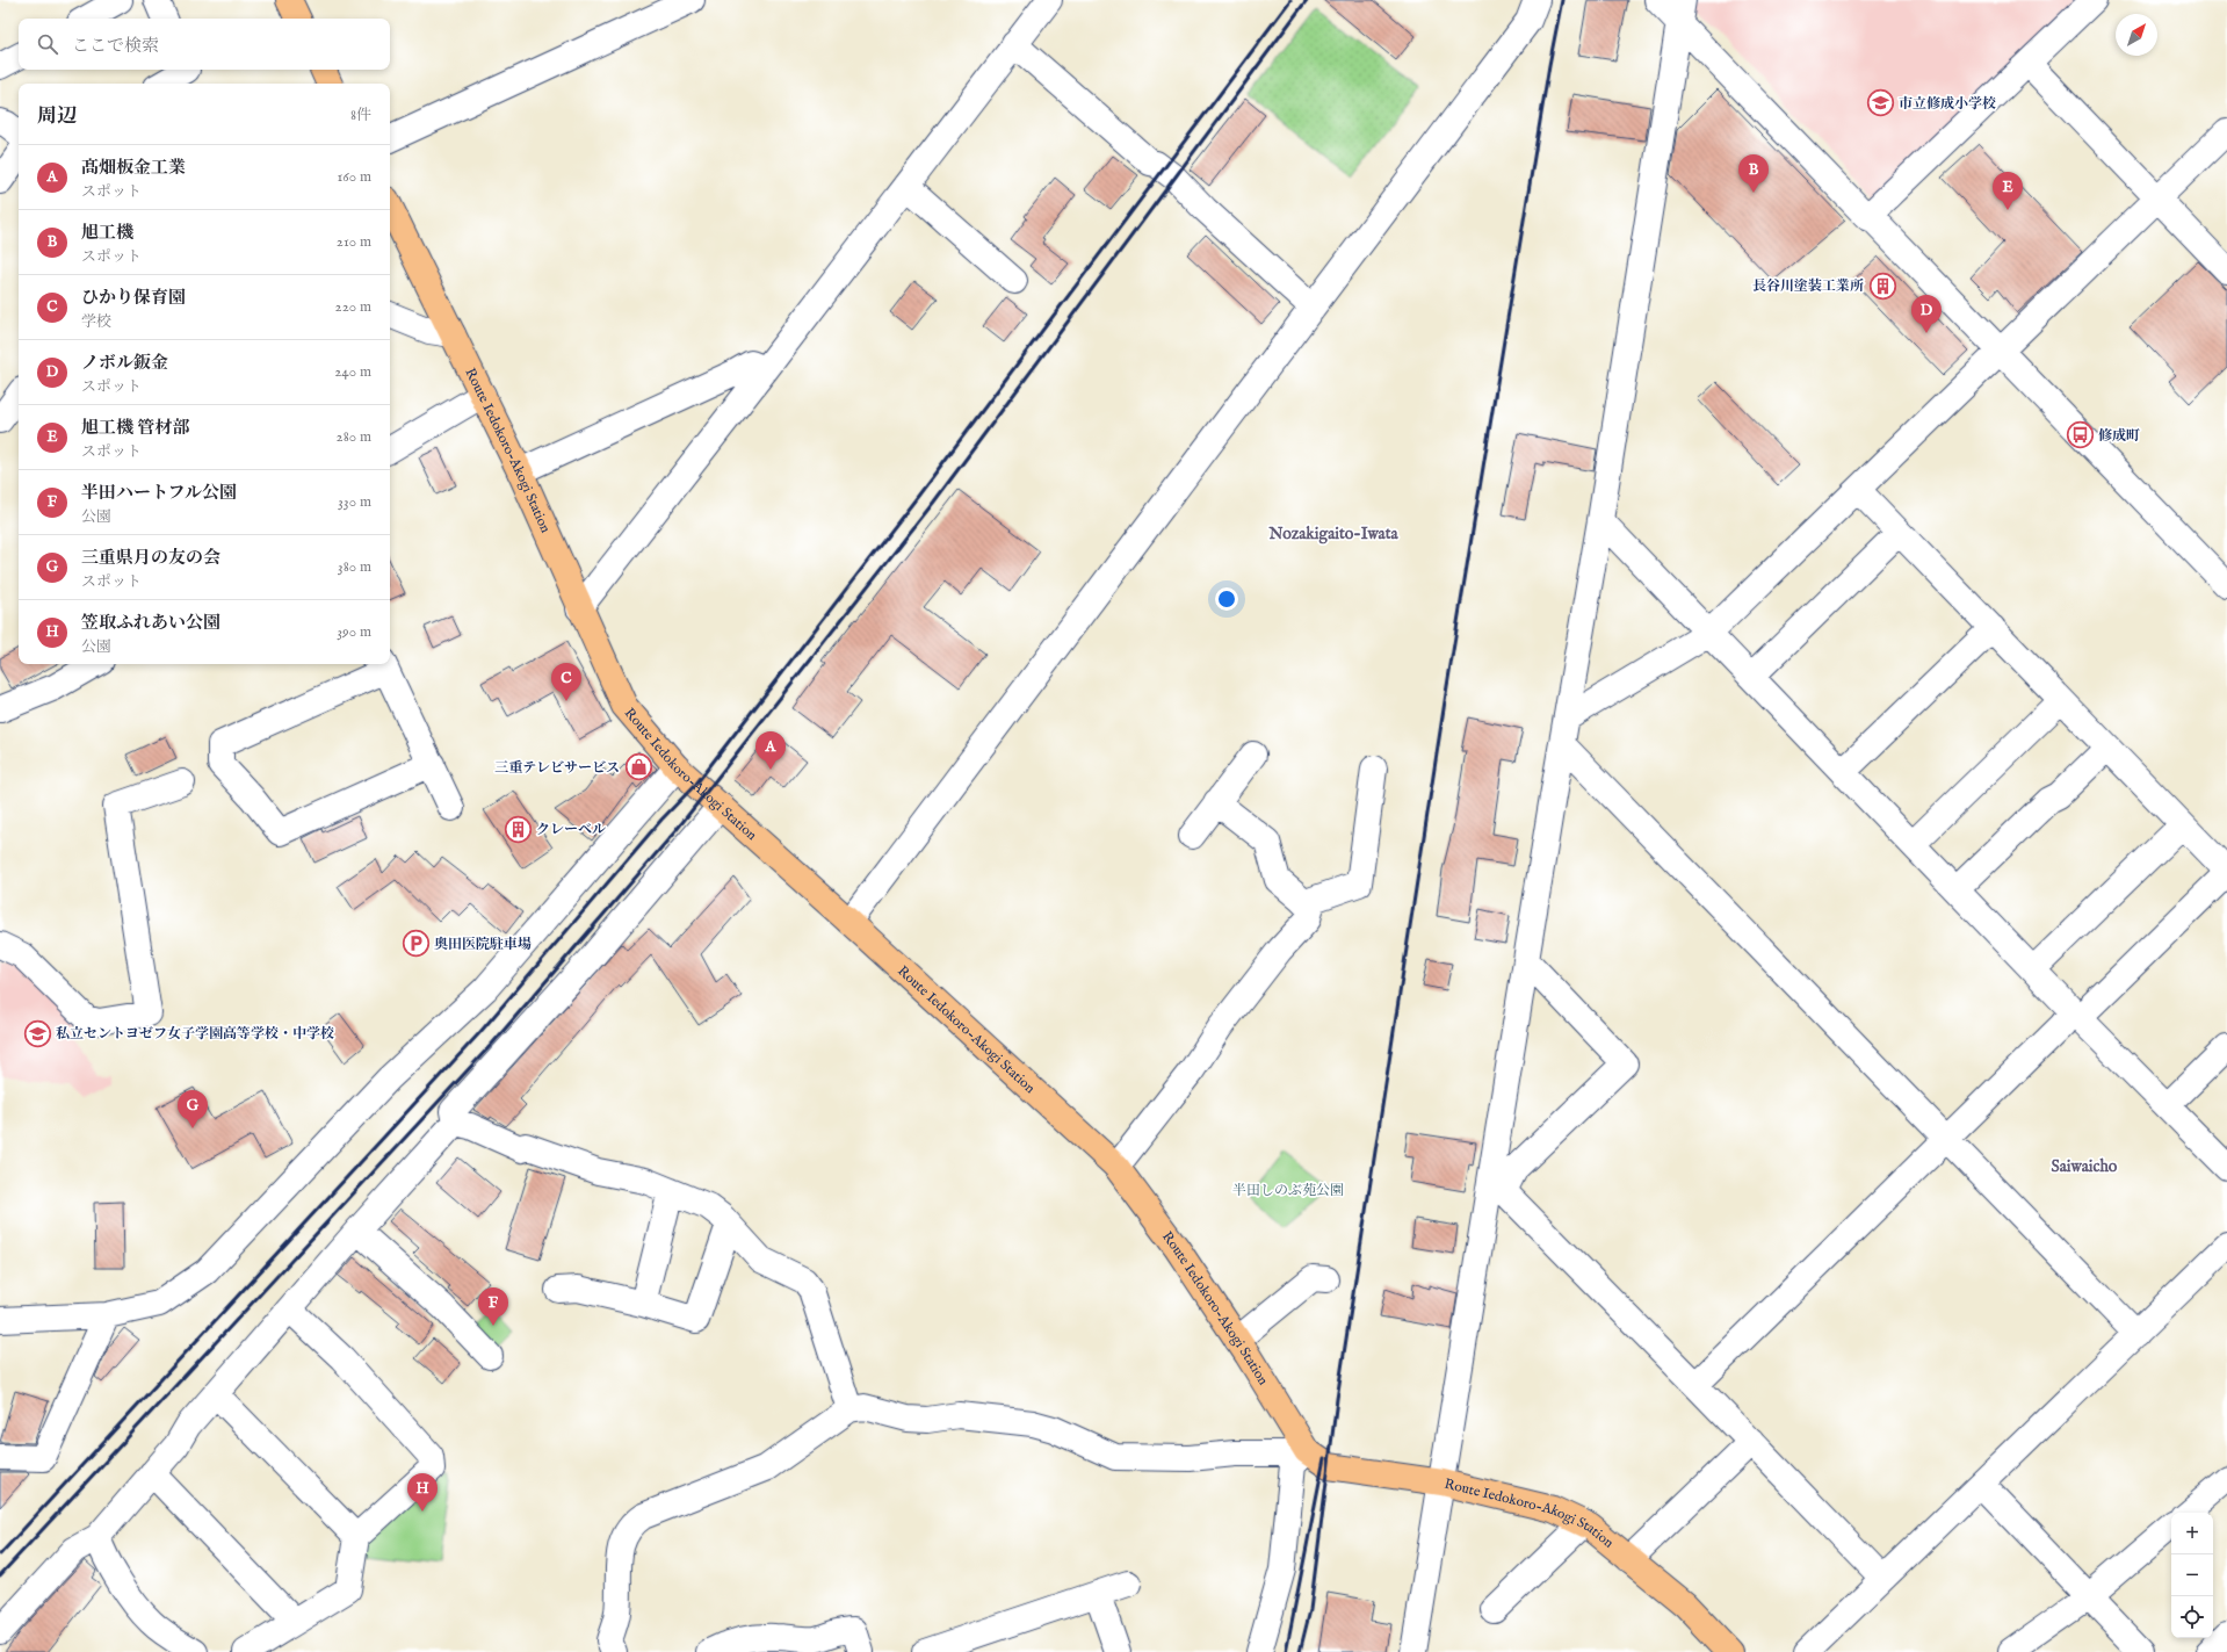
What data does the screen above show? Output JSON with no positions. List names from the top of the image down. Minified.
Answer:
{"streets":{"main road":["Route Iedokoro-Akogi Station"]},"districts":["Nozakigaito-Iwata","Saiwaicho"],"parks":["半田しのぶ苑公園"],"places":{"school or university":["市立修成小学校","私立セントヨゼフ女子学園高等学校・中学校"],"building":["長谷川塗装工業所","クレーベル"],"bus stop":["修成町"],"shop":["三重テレビサービス"],"parking":["奥田医院駐車場"]},"north":"top right","page":{"search":"ここで検索","heading":["周辺","8件"],"list":[{"mark":"A","name":"髙畑板金工業","note":"スポット","value":"160 m"},{"mark":"B","name":"旭工機","note":"スポット","value":"210 m"},{"mark":"C","name":"ひかり保育園","note":"学校","value":"220 m"},{"mark":"D","name":"ノボル鈑金","note":"スポット","value":"240 m"},{"mark":"E","name":"旭工機 管材部","note":"スポット","value":"280 m"},{"mark":"F","name":"半田ハートフル公園","note":"公園","value":"330 m"},{"mark":"G","name":"三重県月の友の会","note":"スポット","value":"380 m"},{"mark":"H","name":"笠取ふれあい公園","note":"公園","value":"390 m"}],"pins":["B","E","D","C","A","G","F","H"],"map_buttons":["+","−"]}}
